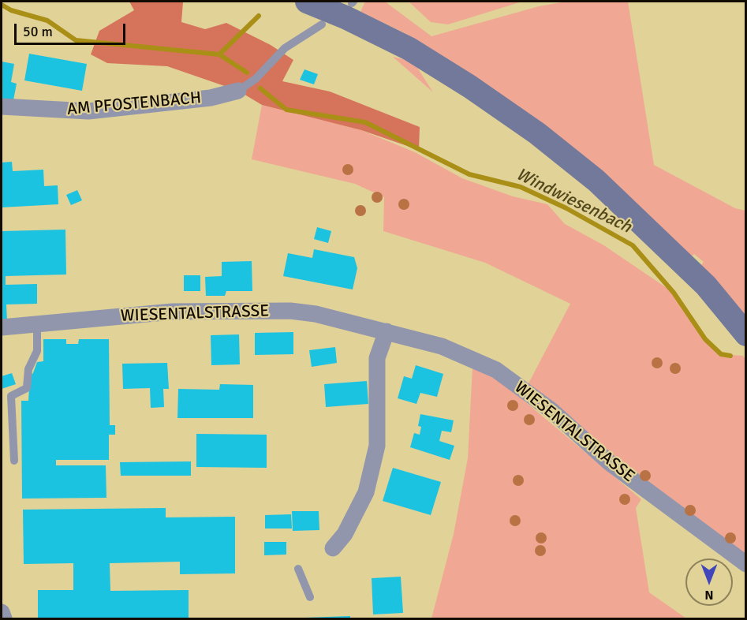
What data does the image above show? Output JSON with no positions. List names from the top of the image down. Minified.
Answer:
{"streets":{"street":["AM PFOSTENBACH","WIESENTALSTRASSE"]},"water":["Windwiesenbach"],"scale_bar":"50 m","north":"bottom"}
